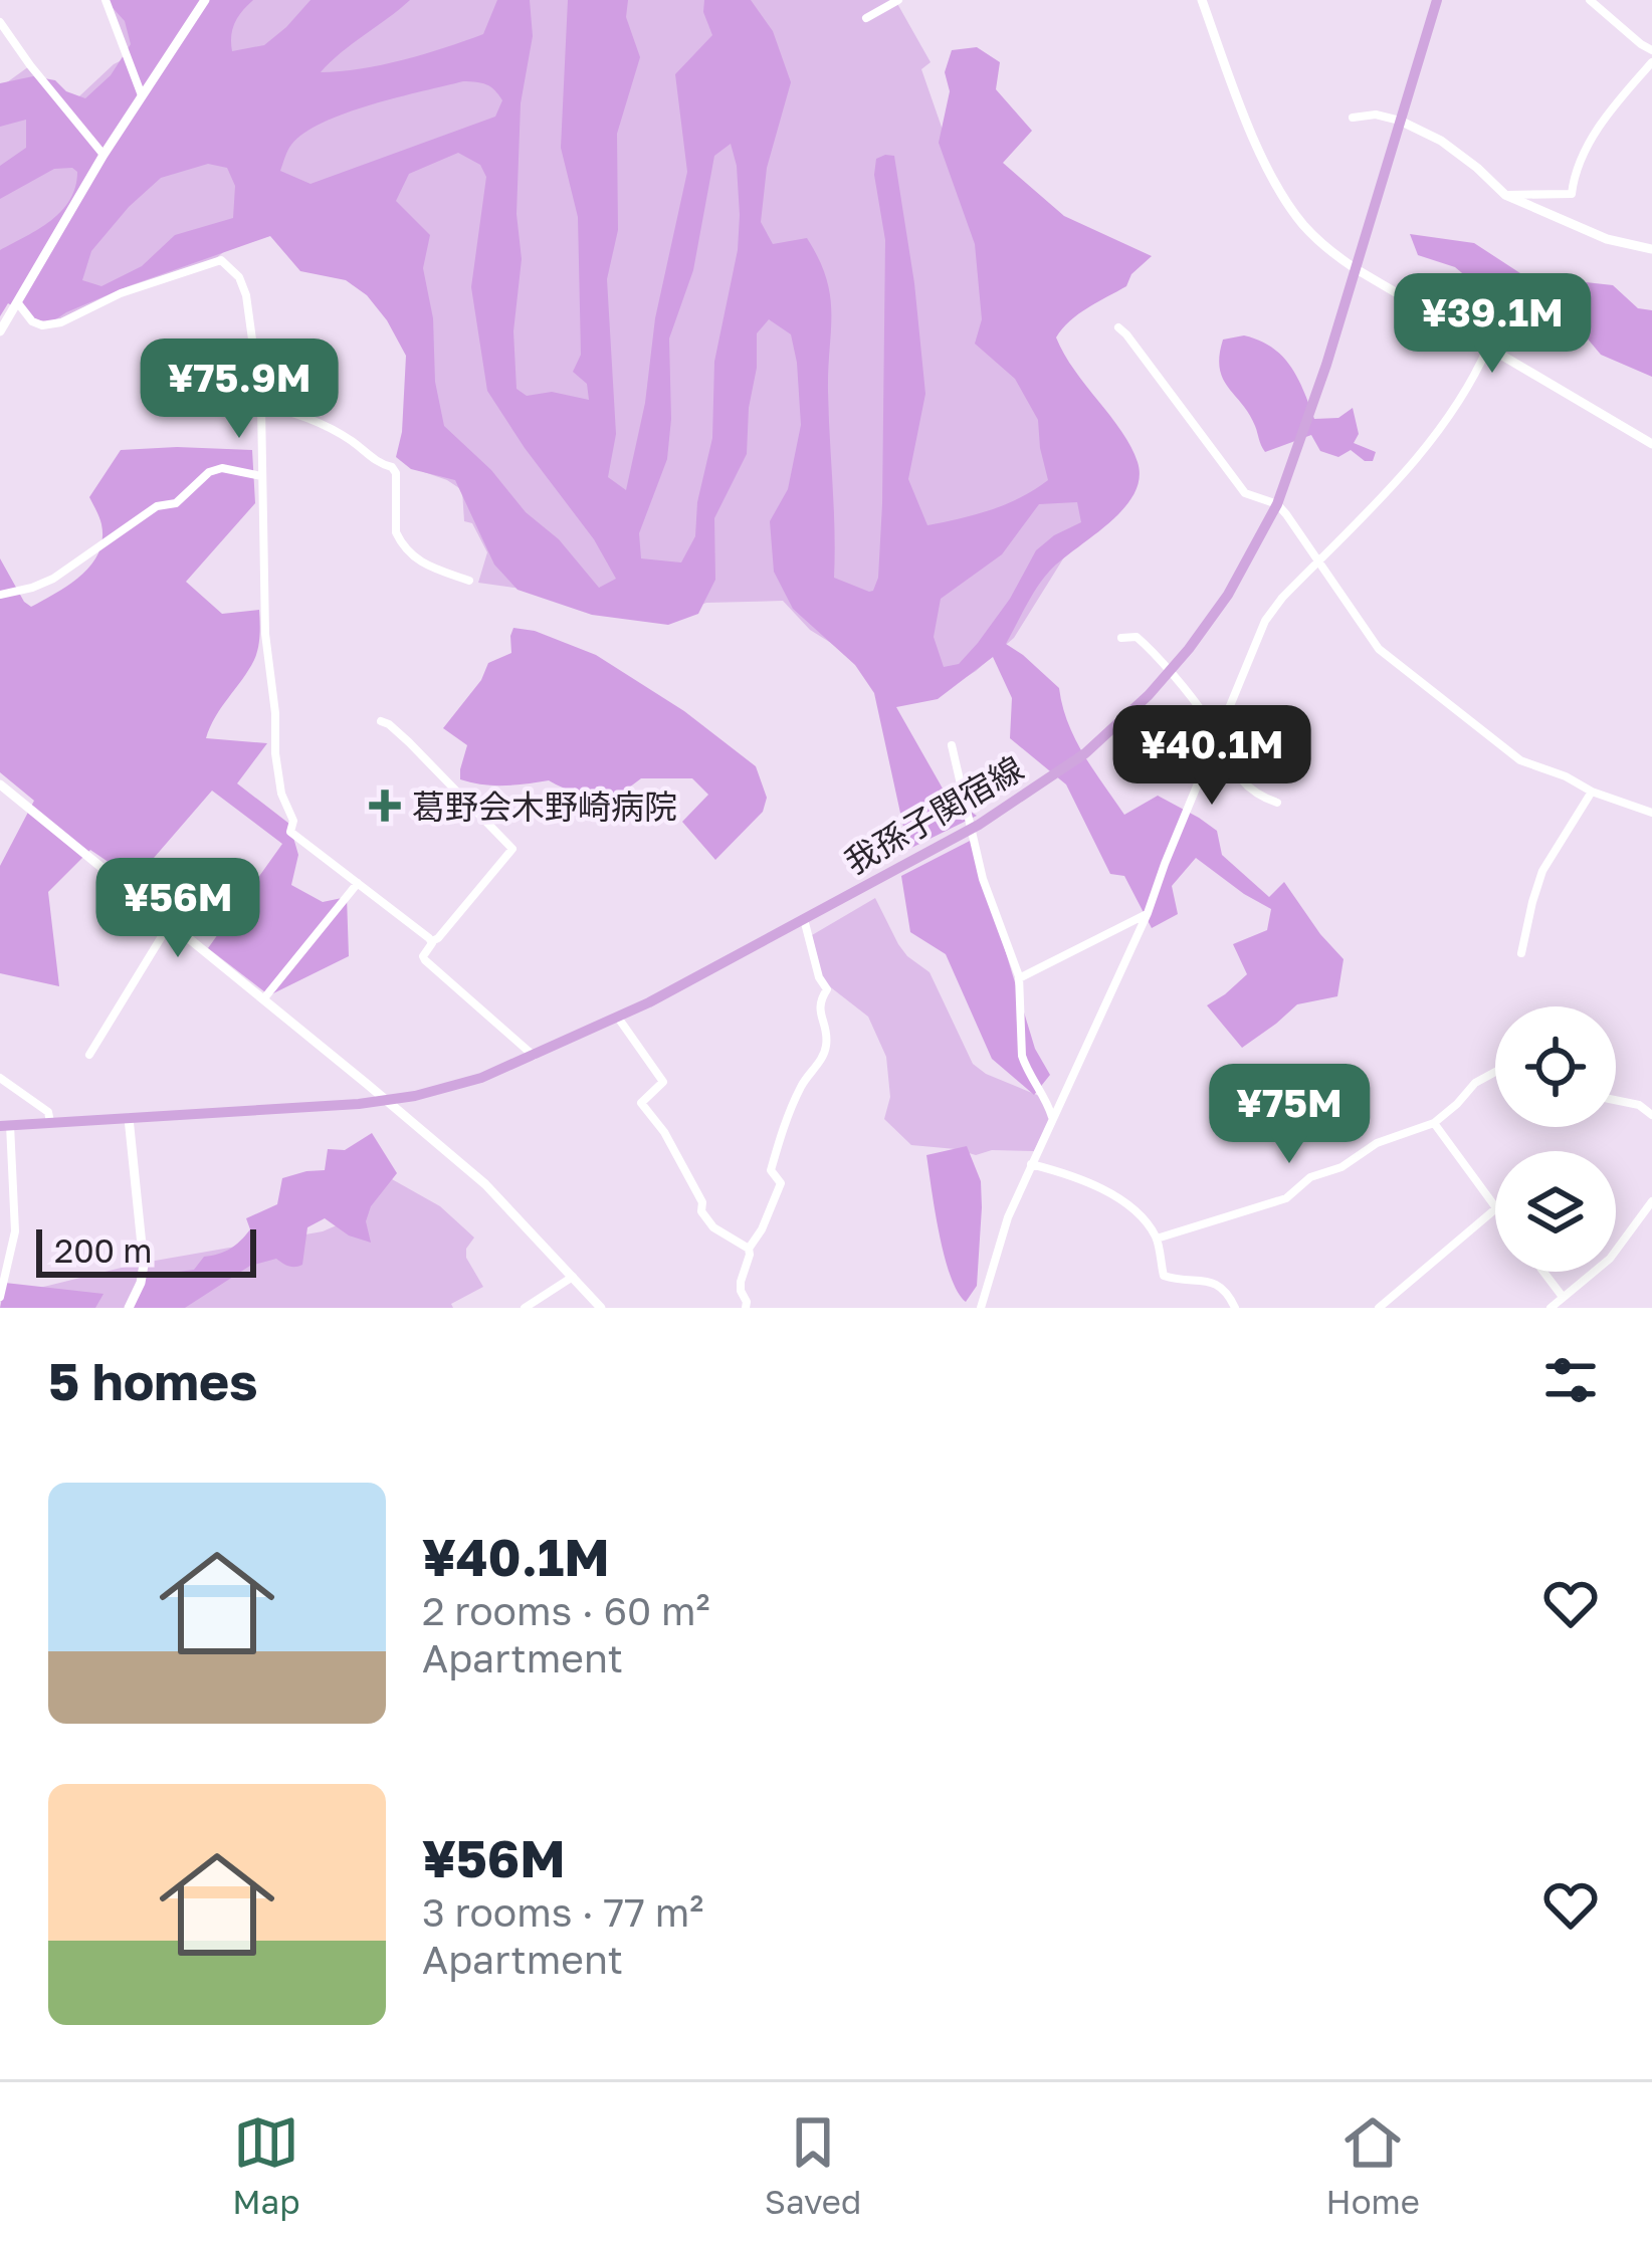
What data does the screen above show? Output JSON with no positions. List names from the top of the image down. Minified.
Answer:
{"streets":{"main road":["我孫子関宿線"]},"places":{"health":["葛野会木野崎病院"]},"scale_bar":"200 m","page":{"price":["¥39.1M","¥75.9M","¥40.1M","¥56M","¥75M"],"scale":"200 m","heading":"5 homes","list":[{"name":"¥40.1M","note":"2 rooms · 60 m² · Apartment"},{"name":"¥56M","note":"3 rooms · 77 m² · Apartment"}],"tabs":["Map","Saved","Home"]}}
